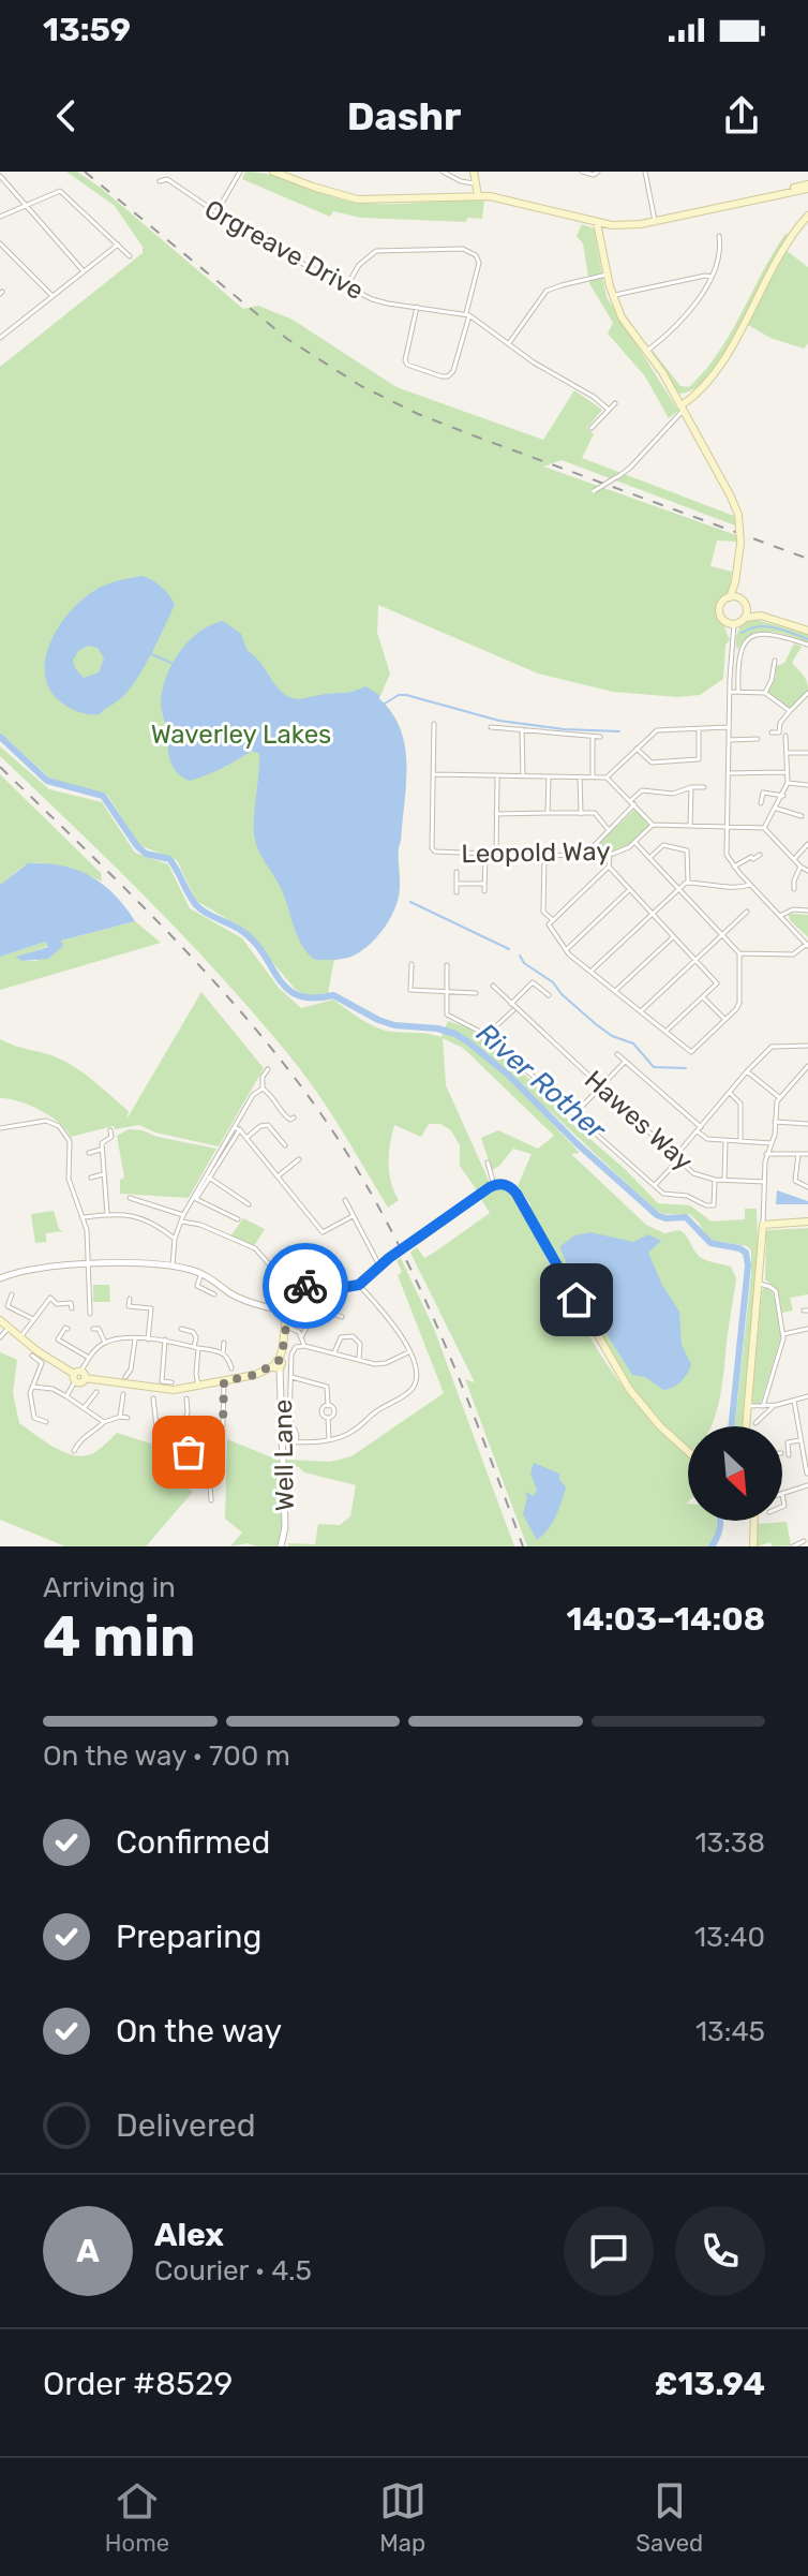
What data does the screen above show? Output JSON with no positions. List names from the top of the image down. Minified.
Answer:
{"streets":{"main road":["Well Lane"],"street":["Orgreave Drive","Leopold Way","Hawes Way"]},"water":["River Rother"],"parks":["Waverley Lakes"],"north":"bottom right","page":{"status":"13:59","header":"Dashr","heading":["4 min","Arriving in","14:03–14:08"],"panel":["Alex","Courier · 4.5","Order #8529","£13.94"],"bar":"On the way · 700 m","list":[["Confirmed","13:38"],["Preparing","13:40"],["On the way","13:45"],"Delivered"],"round":"A","tabs":["Home","Map","Saved"]}}
